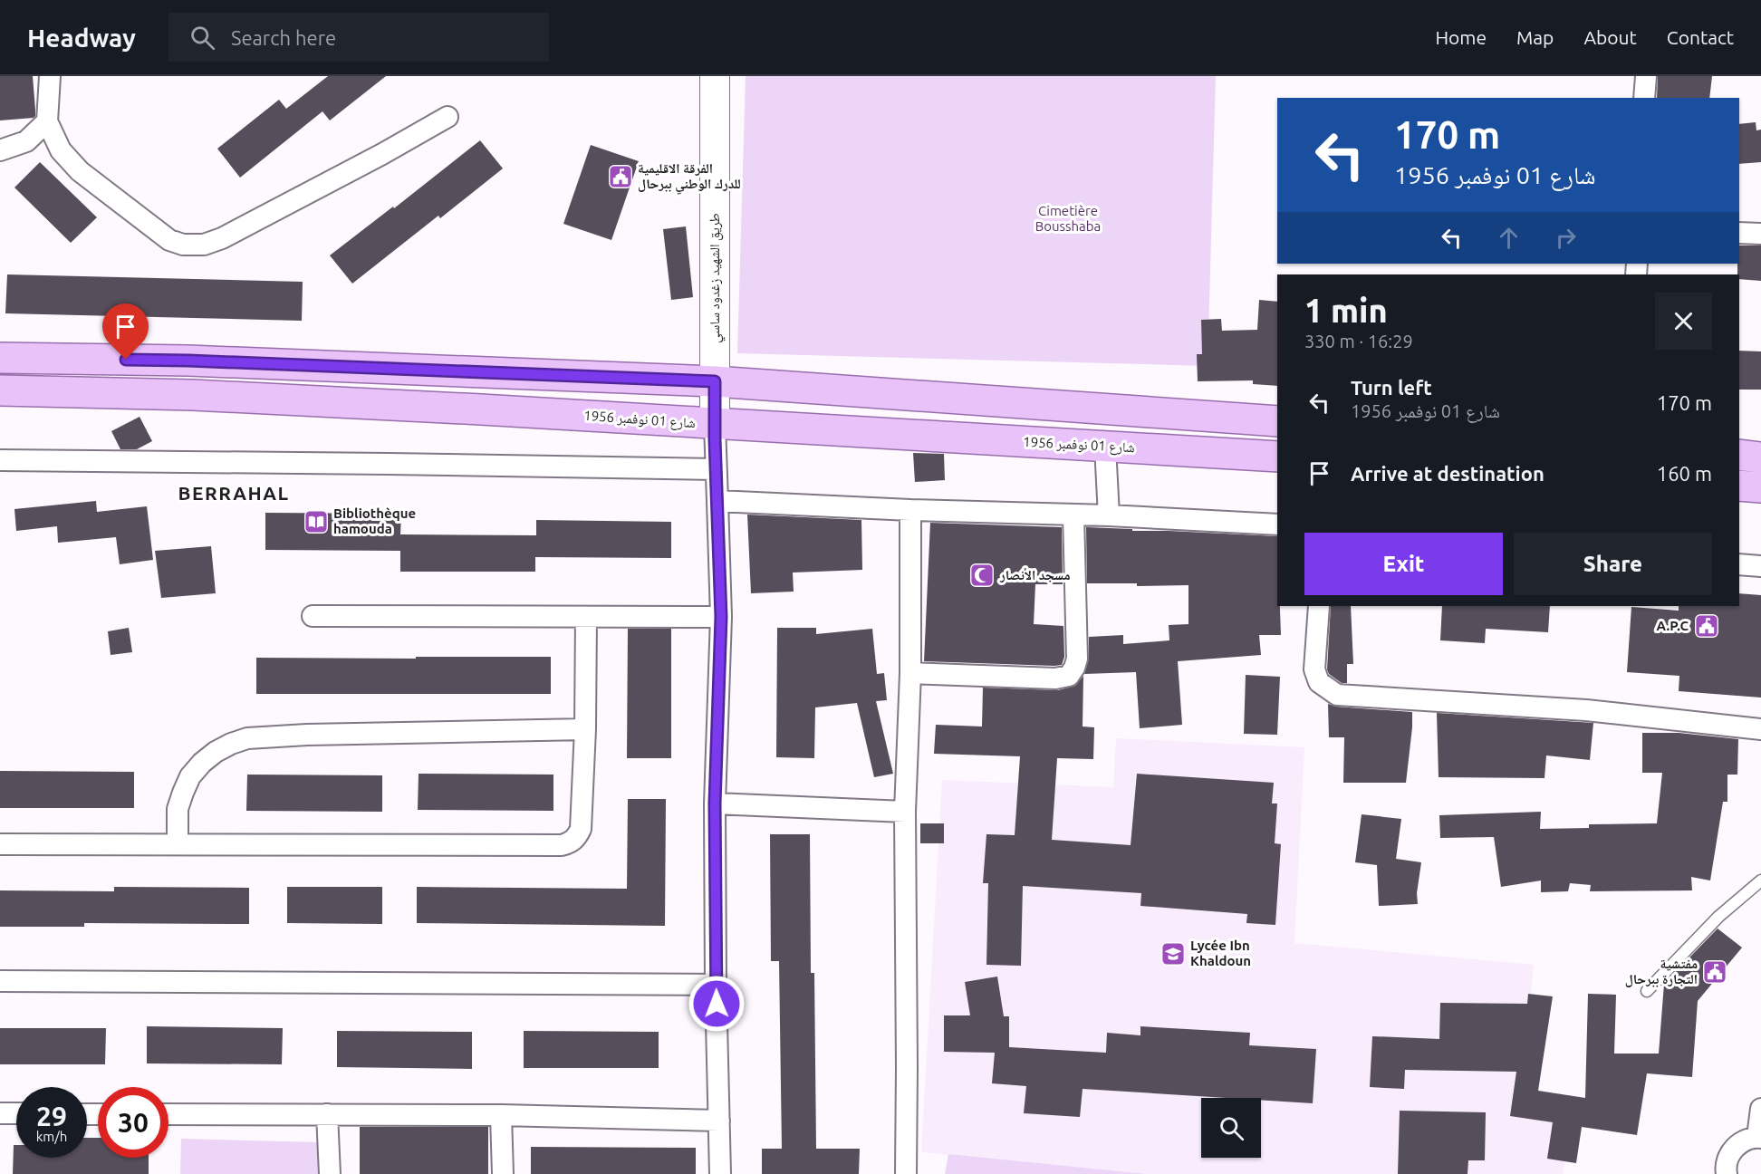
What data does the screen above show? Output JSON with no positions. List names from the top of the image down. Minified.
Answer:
{"streets":{"main road":["شارع 01 نوفمبر 1956"],"street":["طريق الشهيد زغدود ساسي"]},"crossings":[["طريق الشهيد زغدود ساسي","شارع 01 نوفمبر 1956"]],"districts":["BERRAHAL"],"parks":["Cimetière Bousshaba"],"places":{"public building":["الفرقة الاقليمية للدرك الوطني ببرحال","A.P.C","مفتشية التجارة ببرحال"],"library":["Bibliothèque hamouda"],"mosque":["مسجد الأنصار"],"school or university":["Lycée Ibn Khaldoun"]},"page":{"header":"Headway","search":"Search here","nav":["Home","Map","About","Contact"],"turn":["170 m","شارع 01 نوفمبر 1956"],"heading":["1 min","330 m · 16:29"],"list":[{"name":"Turn left","note":"شارع 01 نوفمبر 1956","value":"170 m"},{"name":"Arrive at destination","value":"160 m"}],"buttons":["Exit","Share"],"speed":"29 km/h","limit":"30"}}
